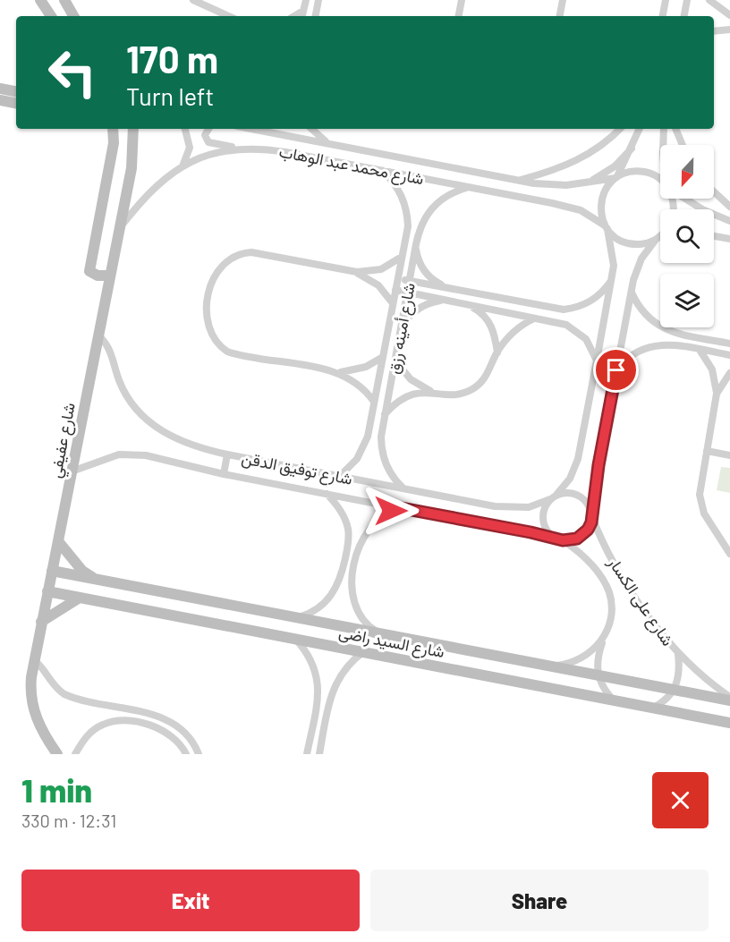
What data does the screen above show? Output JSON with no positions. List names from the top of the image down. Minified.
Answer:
{"streets":{"street":["شارع محمد عبد الوهاب","شارع أمينه رزق","شارع عفيفي","شارع توفيق الدقن","شارع على الكسار","شارع السيد راضى"]},"crossings":[["شارع محمد عبد الوهاب","شارع أمينه رزق"],["شارع محمد عبد الوهاب","شارع عفيفي"],["شارع أمينه رزق","شارع توفيق الدقن"],["شارع عفيفي","شارع توفيق الدقن"],["شارع عفيفي","شارع السيد راضى"],["شارع توفيق الدقن","شارع على الكسار"],["شارع على الكسار","شارع السيد راضى"]],"north":"bottom","page":{"turn":["170 m","Turn left"],"heading":["1 min","330 m · 12:31"],"buttons":["Exit","Share"]}}
